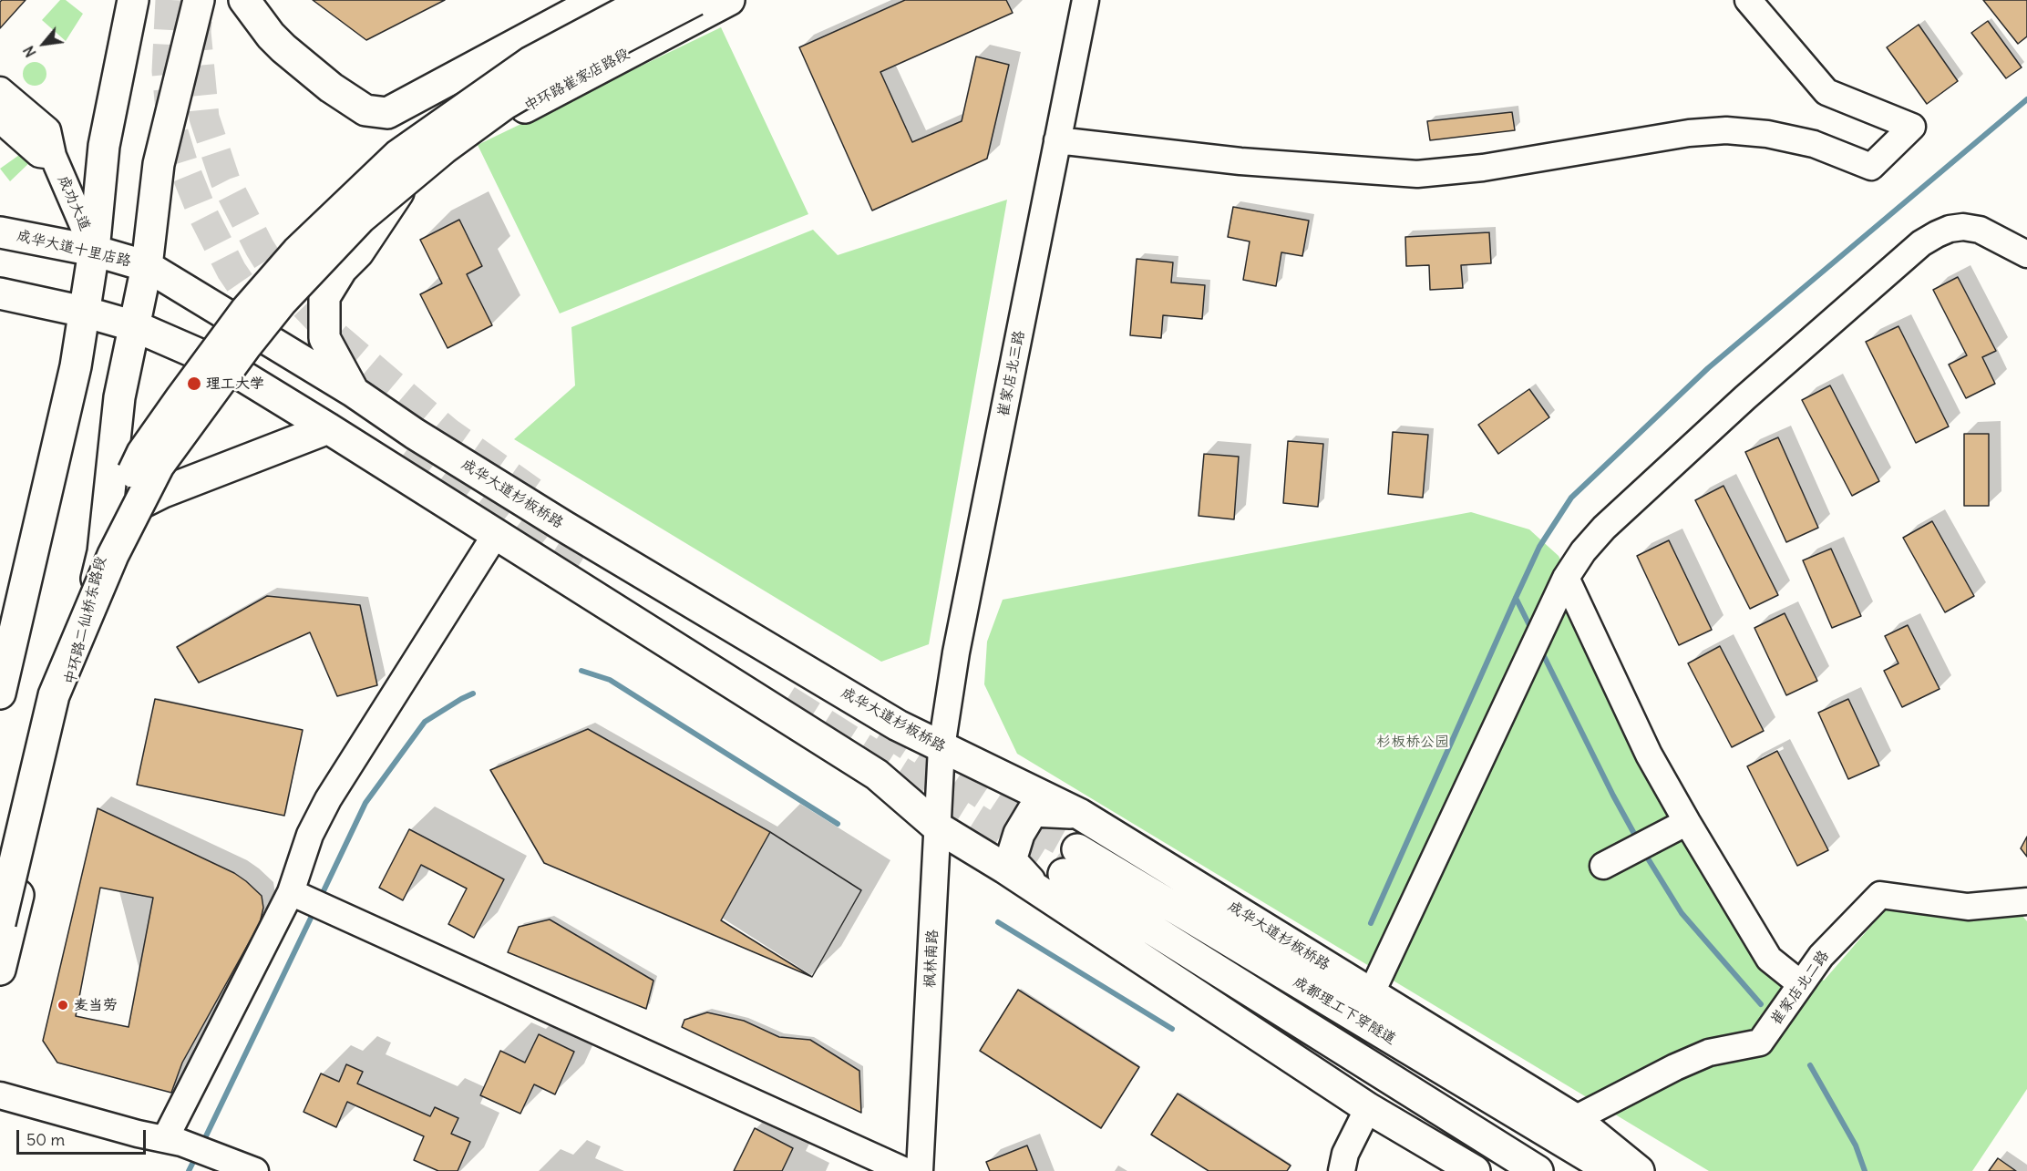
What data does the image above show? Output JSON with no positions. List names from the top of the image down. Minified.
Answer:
{"streets":{"main road":["中环路崔家店路段","成华大道十里店路","成华大道杉板桥路","中环路二仙桥东路段","成都理工下穿隧道"],"street":["成功大道","崔家店北三路","枫林南路","崔家店北二路"]},"crossings":[["中环路崔家店路段","成华大道杉板桥路"],["成功大道","成华大道十里店路"],["成华大道十里店路","成华大道杉板桥路"],["成华大道十里店路","中环路二仙桥东路段"],["崔家店北三路","成华大道杉板桥路"],["崔家店北三路","枫林南路"],["成华大道杉板桥路","中环路二仙桥东路段"],["成华大道杉板桥路","枫林南路"],["成华大道杉板桥路","崔家店北二路"]],"parks":["杉板桥公园"],"places":["理工大学","麦当劳"],"scale_bar":"50 m","north":"bottom left"}
